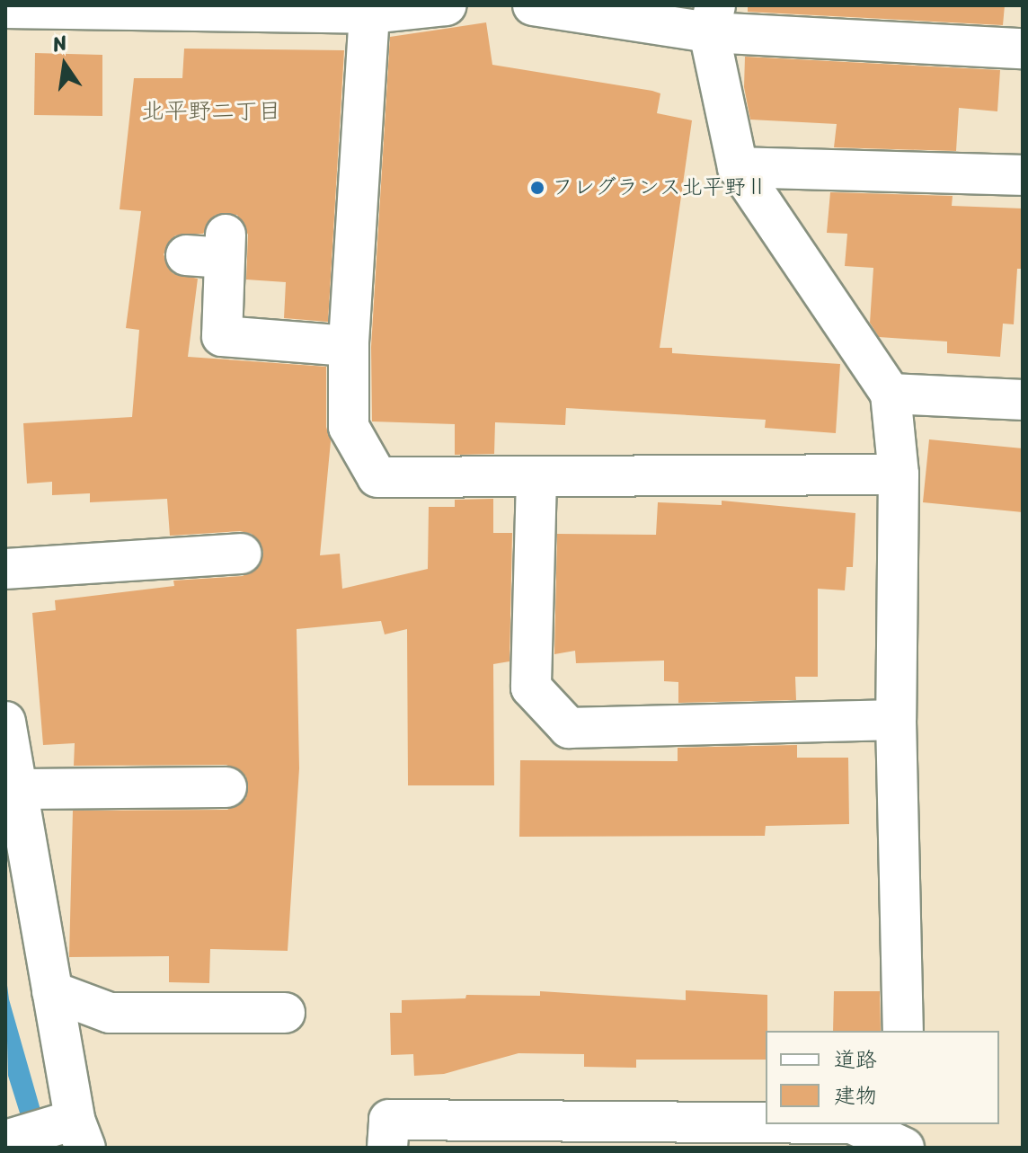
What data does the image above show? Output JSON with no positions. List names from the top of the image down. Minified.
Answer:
{"districts":["北平野二丁目"],"places":["フレグランス北平野Ⅱ"],"legend":["道路","建物"],"north":"top"}
